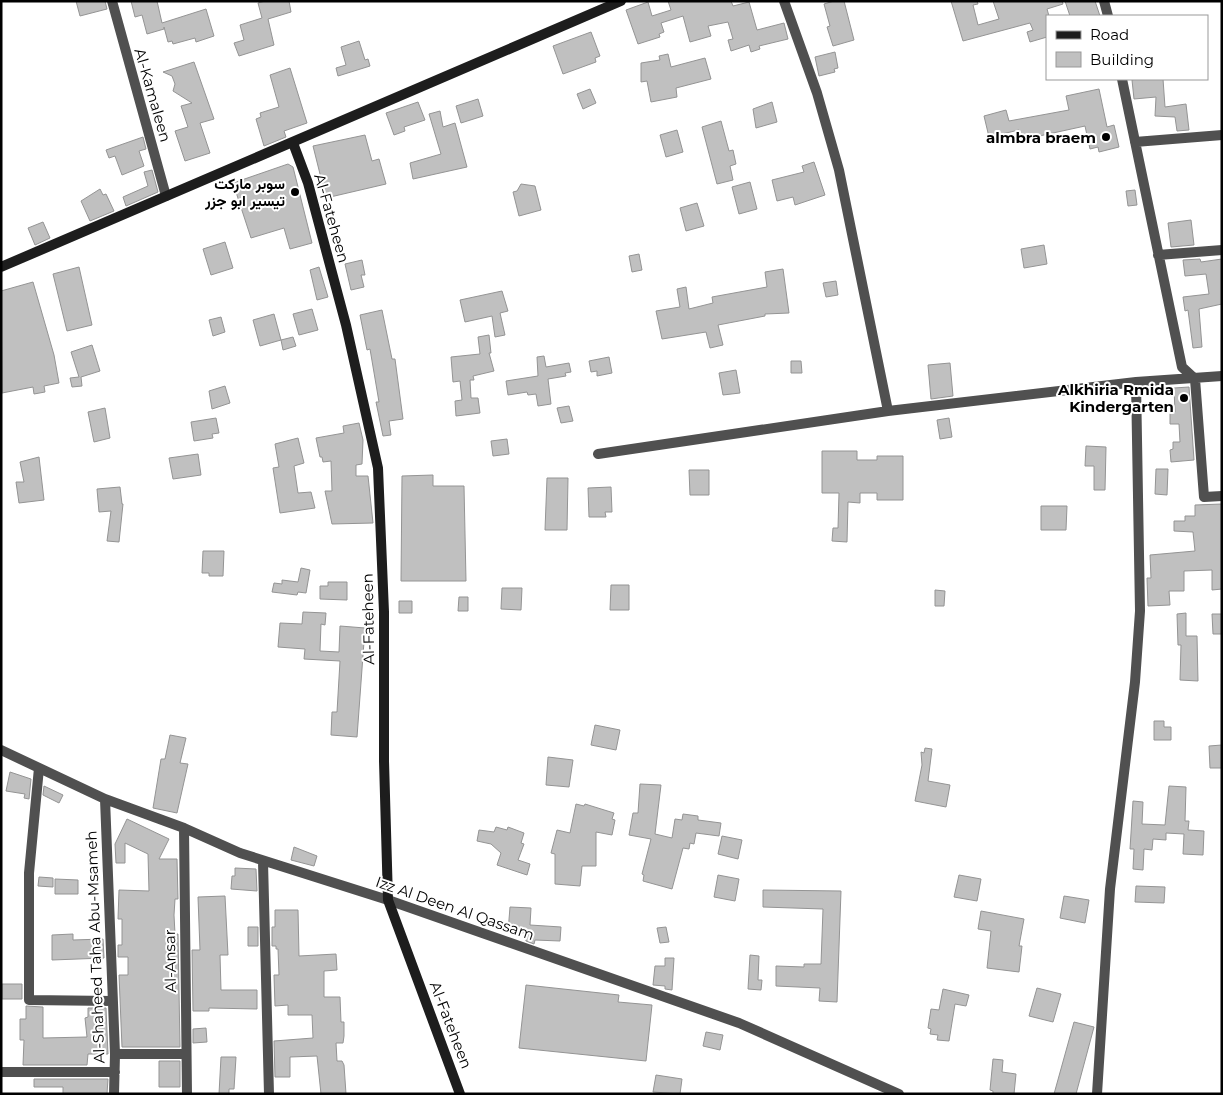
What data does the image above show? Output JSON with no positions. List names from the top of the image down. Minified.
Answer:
{"streets":{"street":["Al-Kamaleen","Al-Fateheen","Izz Al Deen Al Qassam","Al-Shaheed Taha Abu-Msameh","Al-Ansar"]},"crossings":[["Al-Fateheen","Izz Al Deen Al Qassam"],["Izz Al Deen Al Qassam","Al-Shaheed Taha Abu-Msameh"],["Izz Al Deen Al Qassam","Al-Ansar"]],"places":["almbra braem","سوبر ماركت تيسير ابو جزر","Alkhiria Rmida Kindergarten"],"legend":["Road","Building"]}
